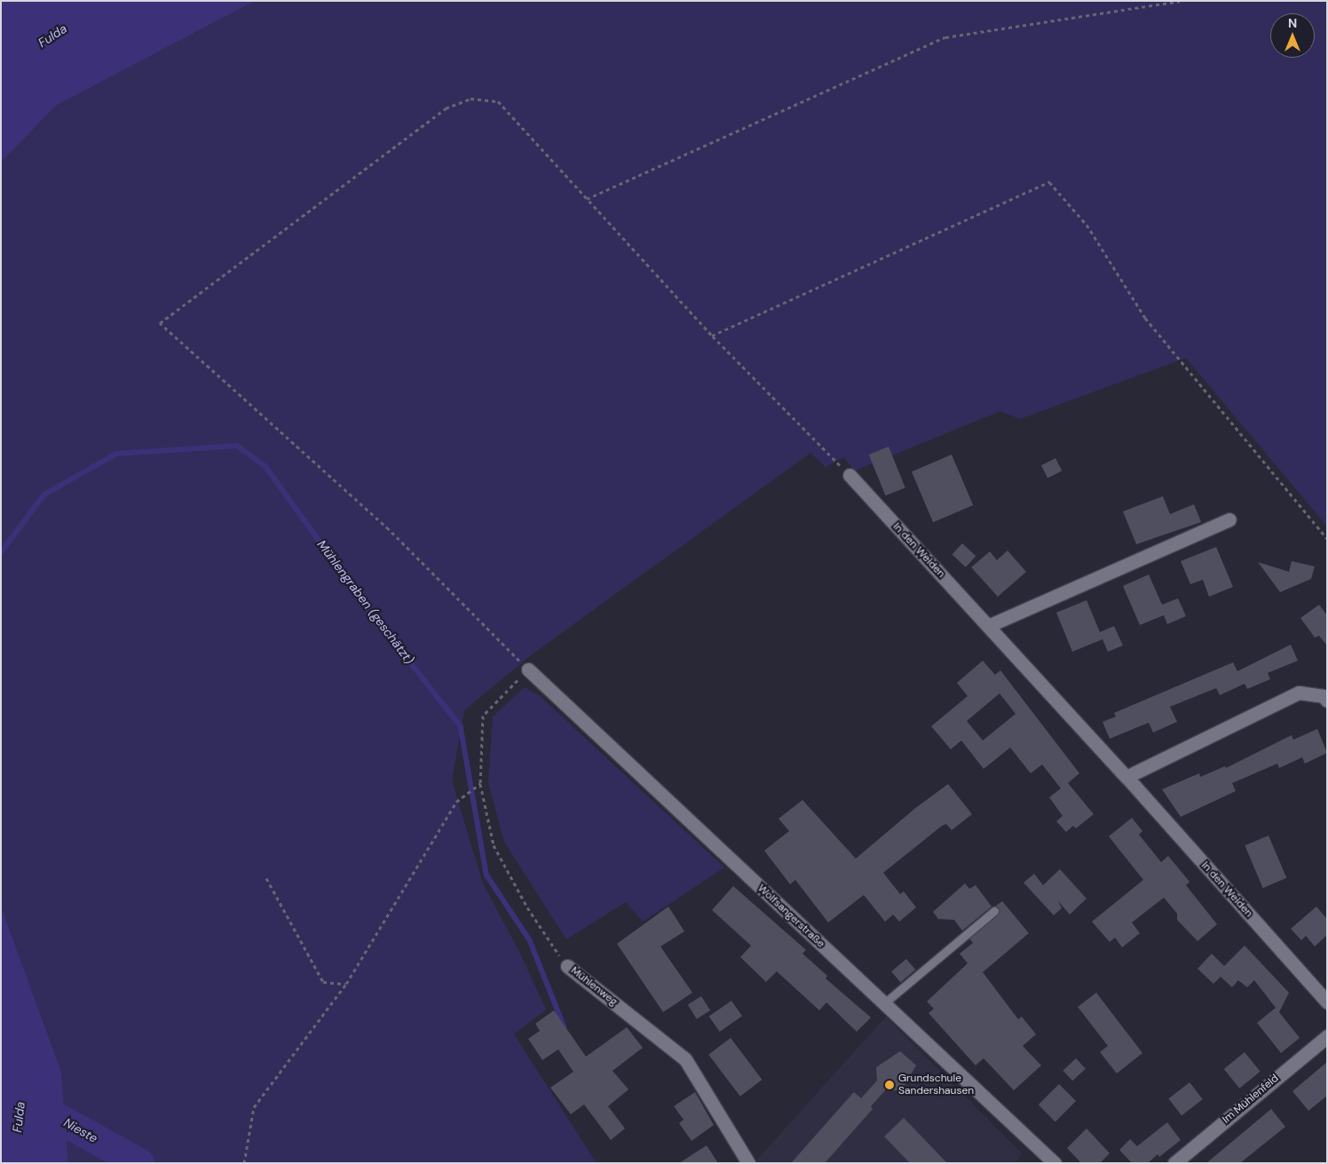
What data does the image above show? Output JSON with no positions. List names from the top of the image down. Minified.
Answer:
{"streets":{"street":["In den Weiden","Wolfsangerstraße","Mühlenweg","Im Mühlenfeld"]},"crossings":[["Wolfsangerstraße","Mühlenweg"]],"water":["Fulda","Mühlengraben (geschätzt)","Nieste"],"places":["Grundschule Sandershausen"],"north":"top"}
